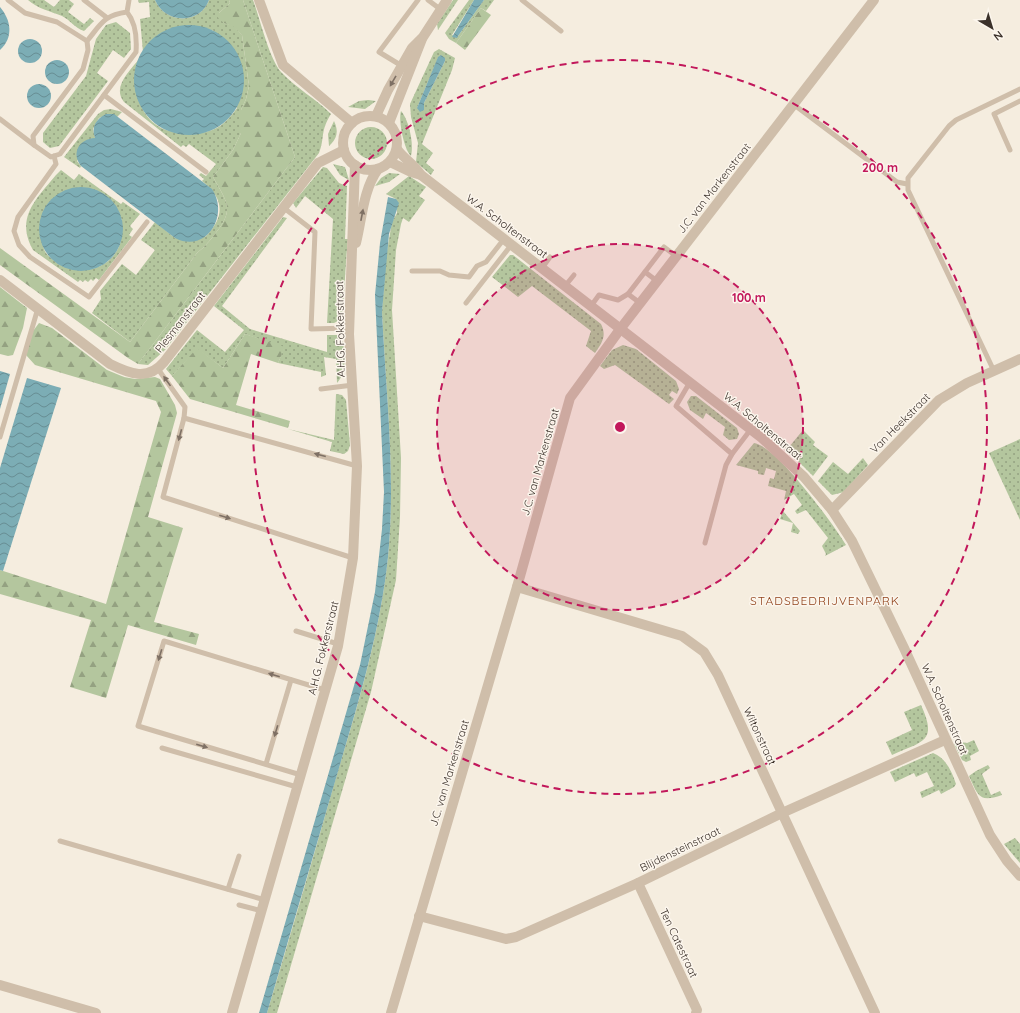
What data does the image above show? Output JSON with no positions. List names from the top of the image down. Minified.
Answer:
{"streets":{"street":["J.C. van Markenstraat","W.A. Scholtenstraat","Plesmanstraat","A.H.G. Fokkerstraat","Van Heekstraat","Wiltonstraat","Blijdensteinstraat","Ten Catestraat"]},"crossings":[["J.C. van Markenstraat","W.A. Scholtenstraat"],["J.C. van Markenstraat","Wiltonstraat"],["J.C. van Markenstraat","Blijdensteinstraat"],["W.A. Scholtenstraat","Plesmanstraat"],["W.A. Scholtenstraat","A.H.G. Fokkerstraat"],["W.A. Scholtenstraat","Van Heekstraat"],["W.A. Scholtenstraat","Blijdensteinstraat"],["Plesmanstraat","A.H.G. Fokkerstraat"],["Wiltonstraat","Blijdensteinstraat"],["Blijdensteinstraat","Ten Catestraat"]],"districts":["STADSBEDRIJVENPARK"],"north":"bottom right","rings":["200 m","100 m"]}
